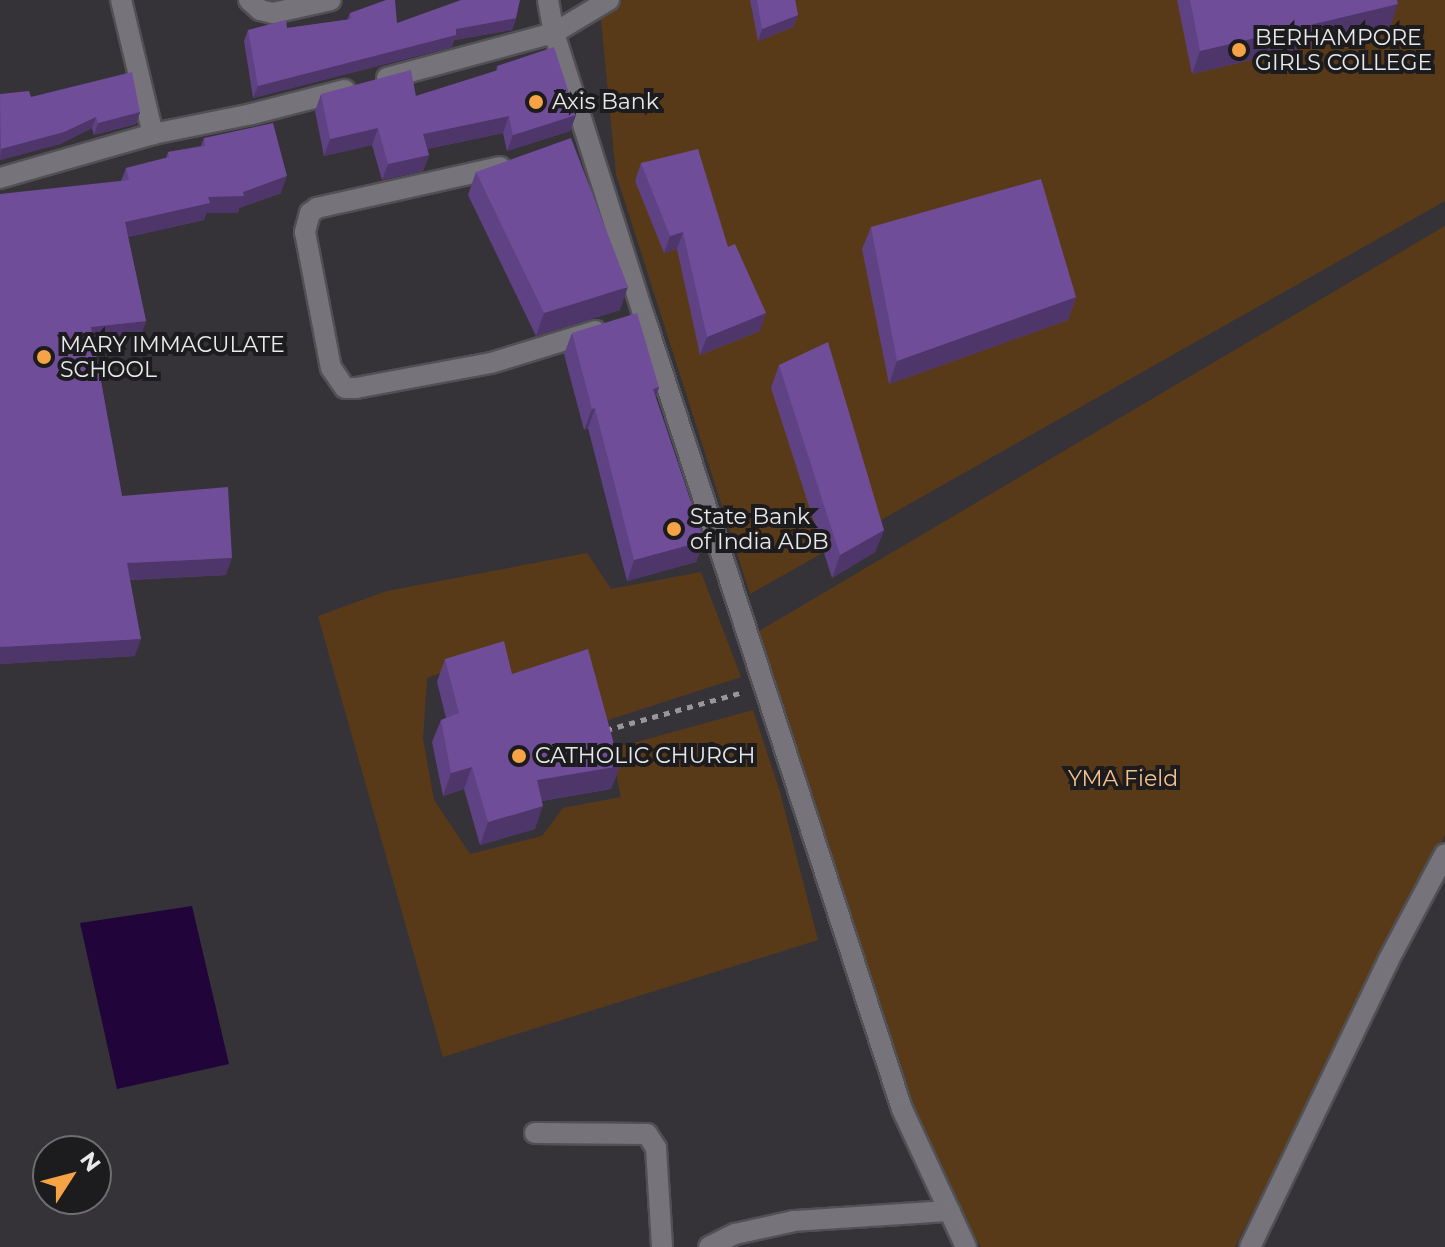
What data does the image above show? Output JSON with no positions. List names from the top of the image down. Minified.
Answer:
{"parks":["YMA Field"],"places":["BERHAMPORE GIRLS COLLEGE","Axis Bank","MARY IMMACULATE SCHOOL","State Bank of India ADB","CATHOLIC CHURCH"],"north":"top right"}
